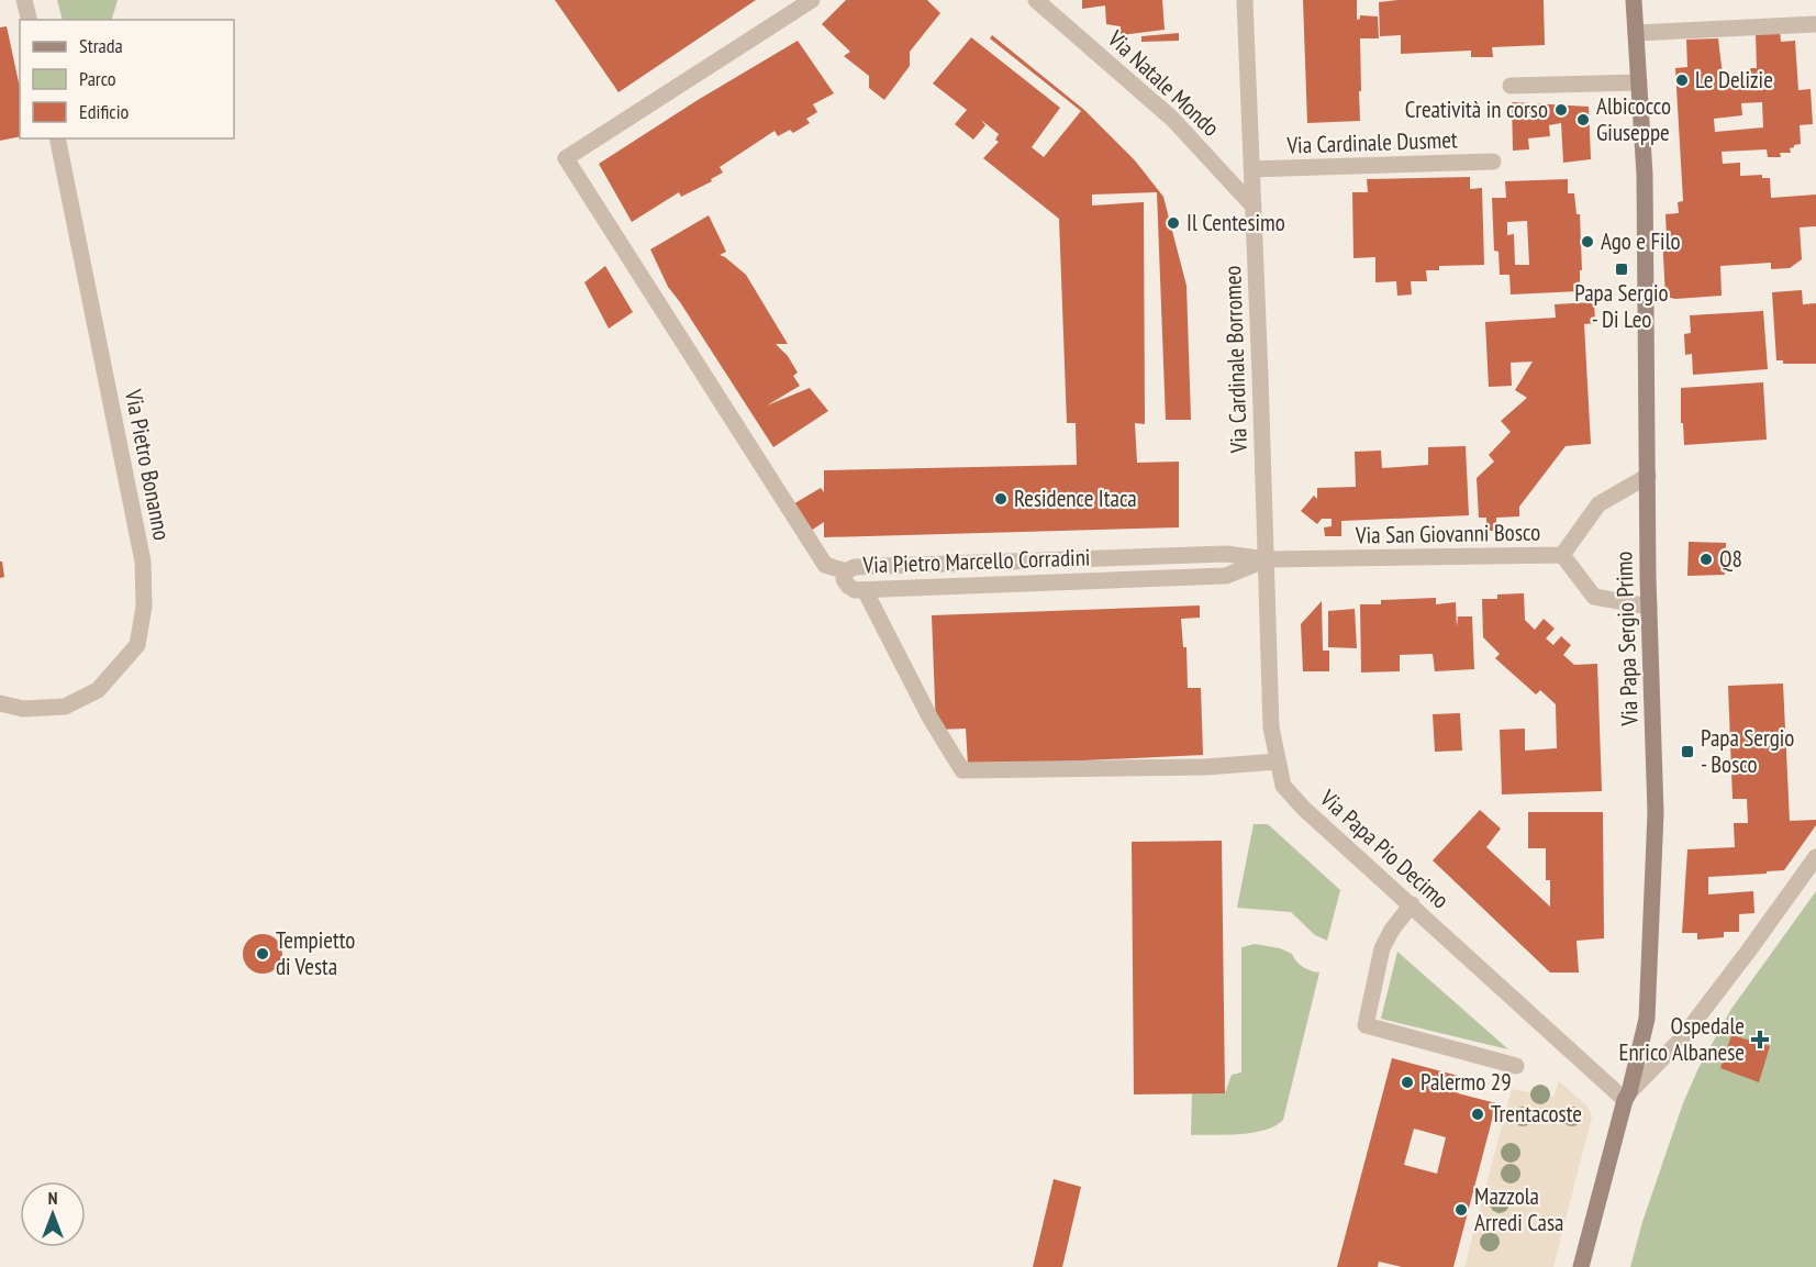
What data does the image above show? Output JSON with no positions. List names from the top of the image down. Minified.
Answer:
{"streets":{"main road":["Via Papa Sergio Primo"],"street":["Via Natale Mondo","Via Cardinale Dusmet","Via Cardinale Borromeo","Via Pietro Bonanno","Via San Giovanni Bosco","Via Pietro Marcello Corradini","Via Papa Pio Decimo"]},"crossings":[["Via Natale Mondo","Via Cardinale Borromeo"],["Via Cardinale Dusmet","Via Cardinale Borromeo"],["Via Cardinale Borromeo","Via San Giovanni Bosco"],["Via Cardinale Borromeo","Via Pietro Marcello Corradini"],["Via Cardinale Borromeo","Via Papa Pio Decimo"],["Via San Giovanni Bosco","Via Pietro Marcello Corradini"],["Via San Giovanni Bosco","Via Papa Sergio Primo"],["Via San Giovanni Bosco","Via Papa Pio Decimo"],["Via Pietro Marcello Corradini","Via Papa Pio Decimo"],["Via Papa Sergio Primo","Via Papa Pio Decimo"]],"places":{"other":["Le Delizie","Creatività in corso","Albicocco Giuseppe","Il Centesimo","Ago e Filo","Residence Itaca","Q8","Tempietto di Vesta","Palermo 29","Trentacoste","Mazzola Arredi Casa"],"transit":["Papa Sergio - Di Leo","Papa Sergio - Bosco"],"health":["Ospedale Enrico Albanese"]},"legend":["Strada","Parco","Edificio"],"north":"top"}
